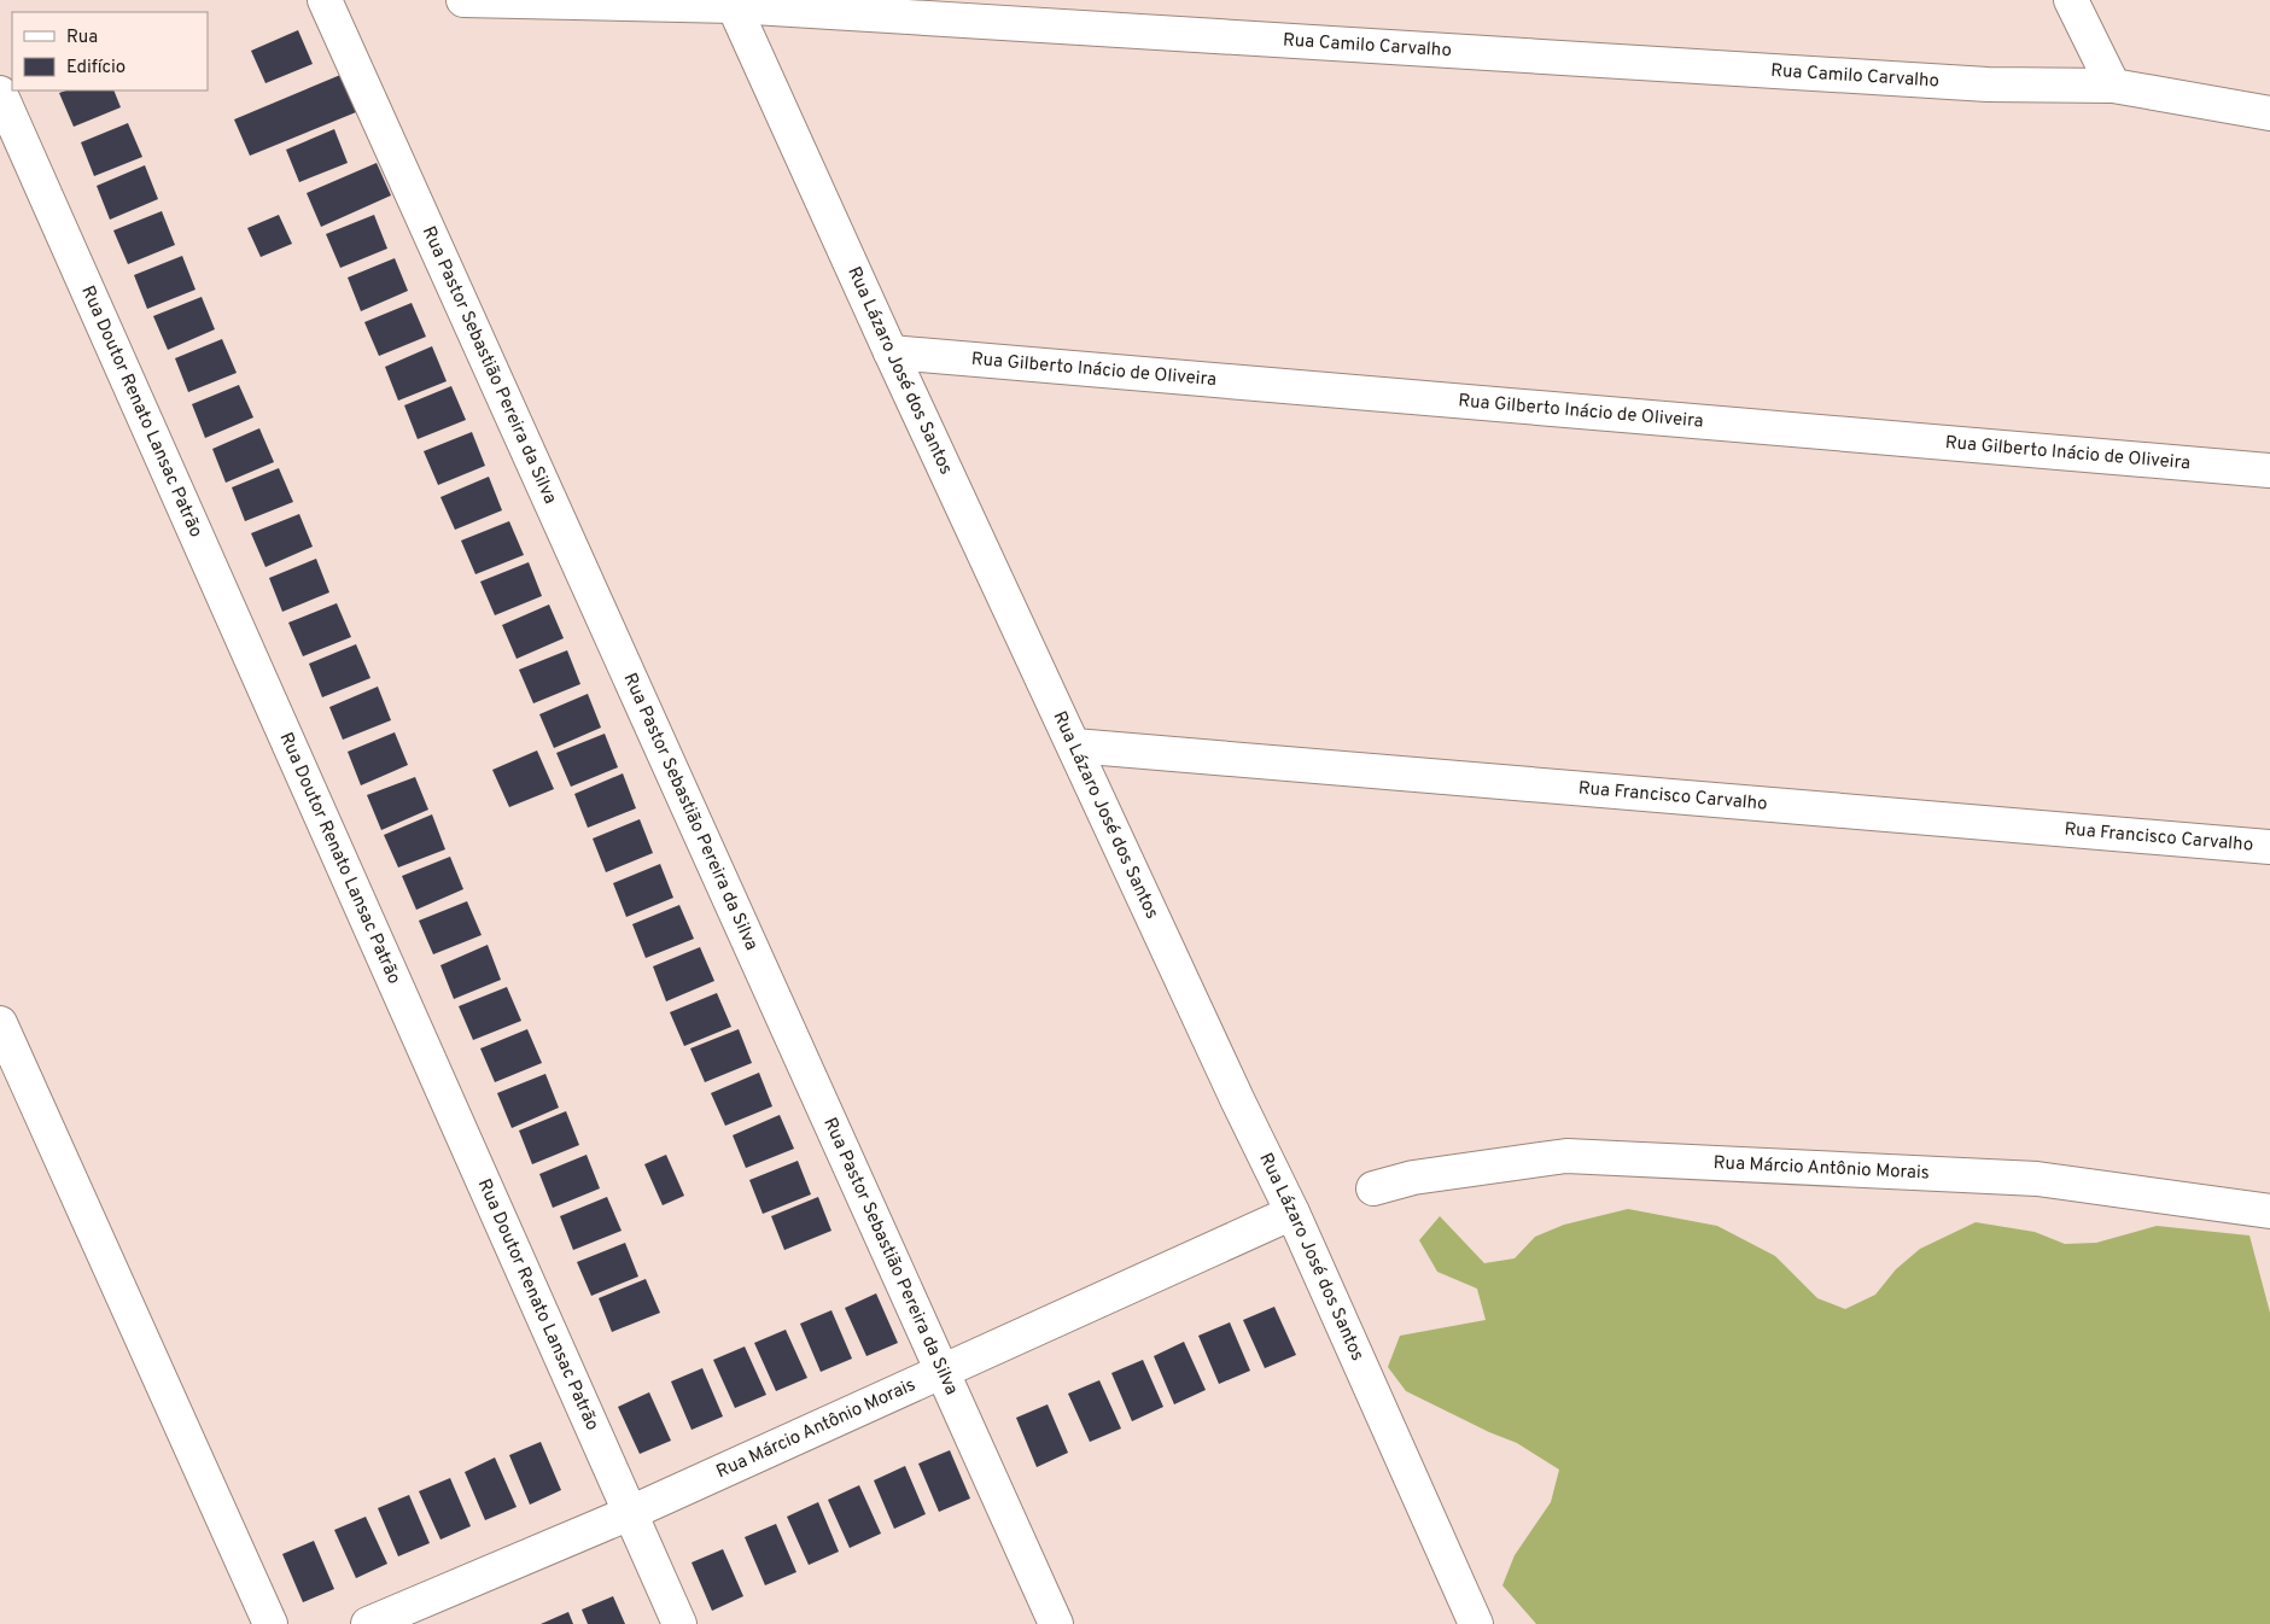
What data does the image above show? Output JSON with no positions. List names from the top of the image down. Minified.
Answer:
{"streets":{"street":["Rua Camilo Carvalho","Rua Pastor Sebastião Pereira da Silva","Rua Gilberto Inácio de Oliveira","Rua Lázaro José dos Santos","Rua Doutor Renato Lansac Patrão","Rua Francisco Carvalho","Rua Márcio Antônio Morais"]},"crossings":[["Rua Camilo Carvalho","Rua Lázaro José dos Santos"],["Rua Pastor Sebastião Pereira da Silva","Rua Márcio Antônio Morais"],["Rua Gilberto Inácio de Oliveira","Rua Lázaro José dos Santos"],["Rua Lázaro José dos Santos","Rua Francisco Carvalho"],["Rua Lázaro José dos Santos","Rua Márcio Antônio Morais"],["Rua Doutor Renato Lansac Patrão","Rua Márcio Antônio Morais"]],"legend":["Rua","Edifício"]}
